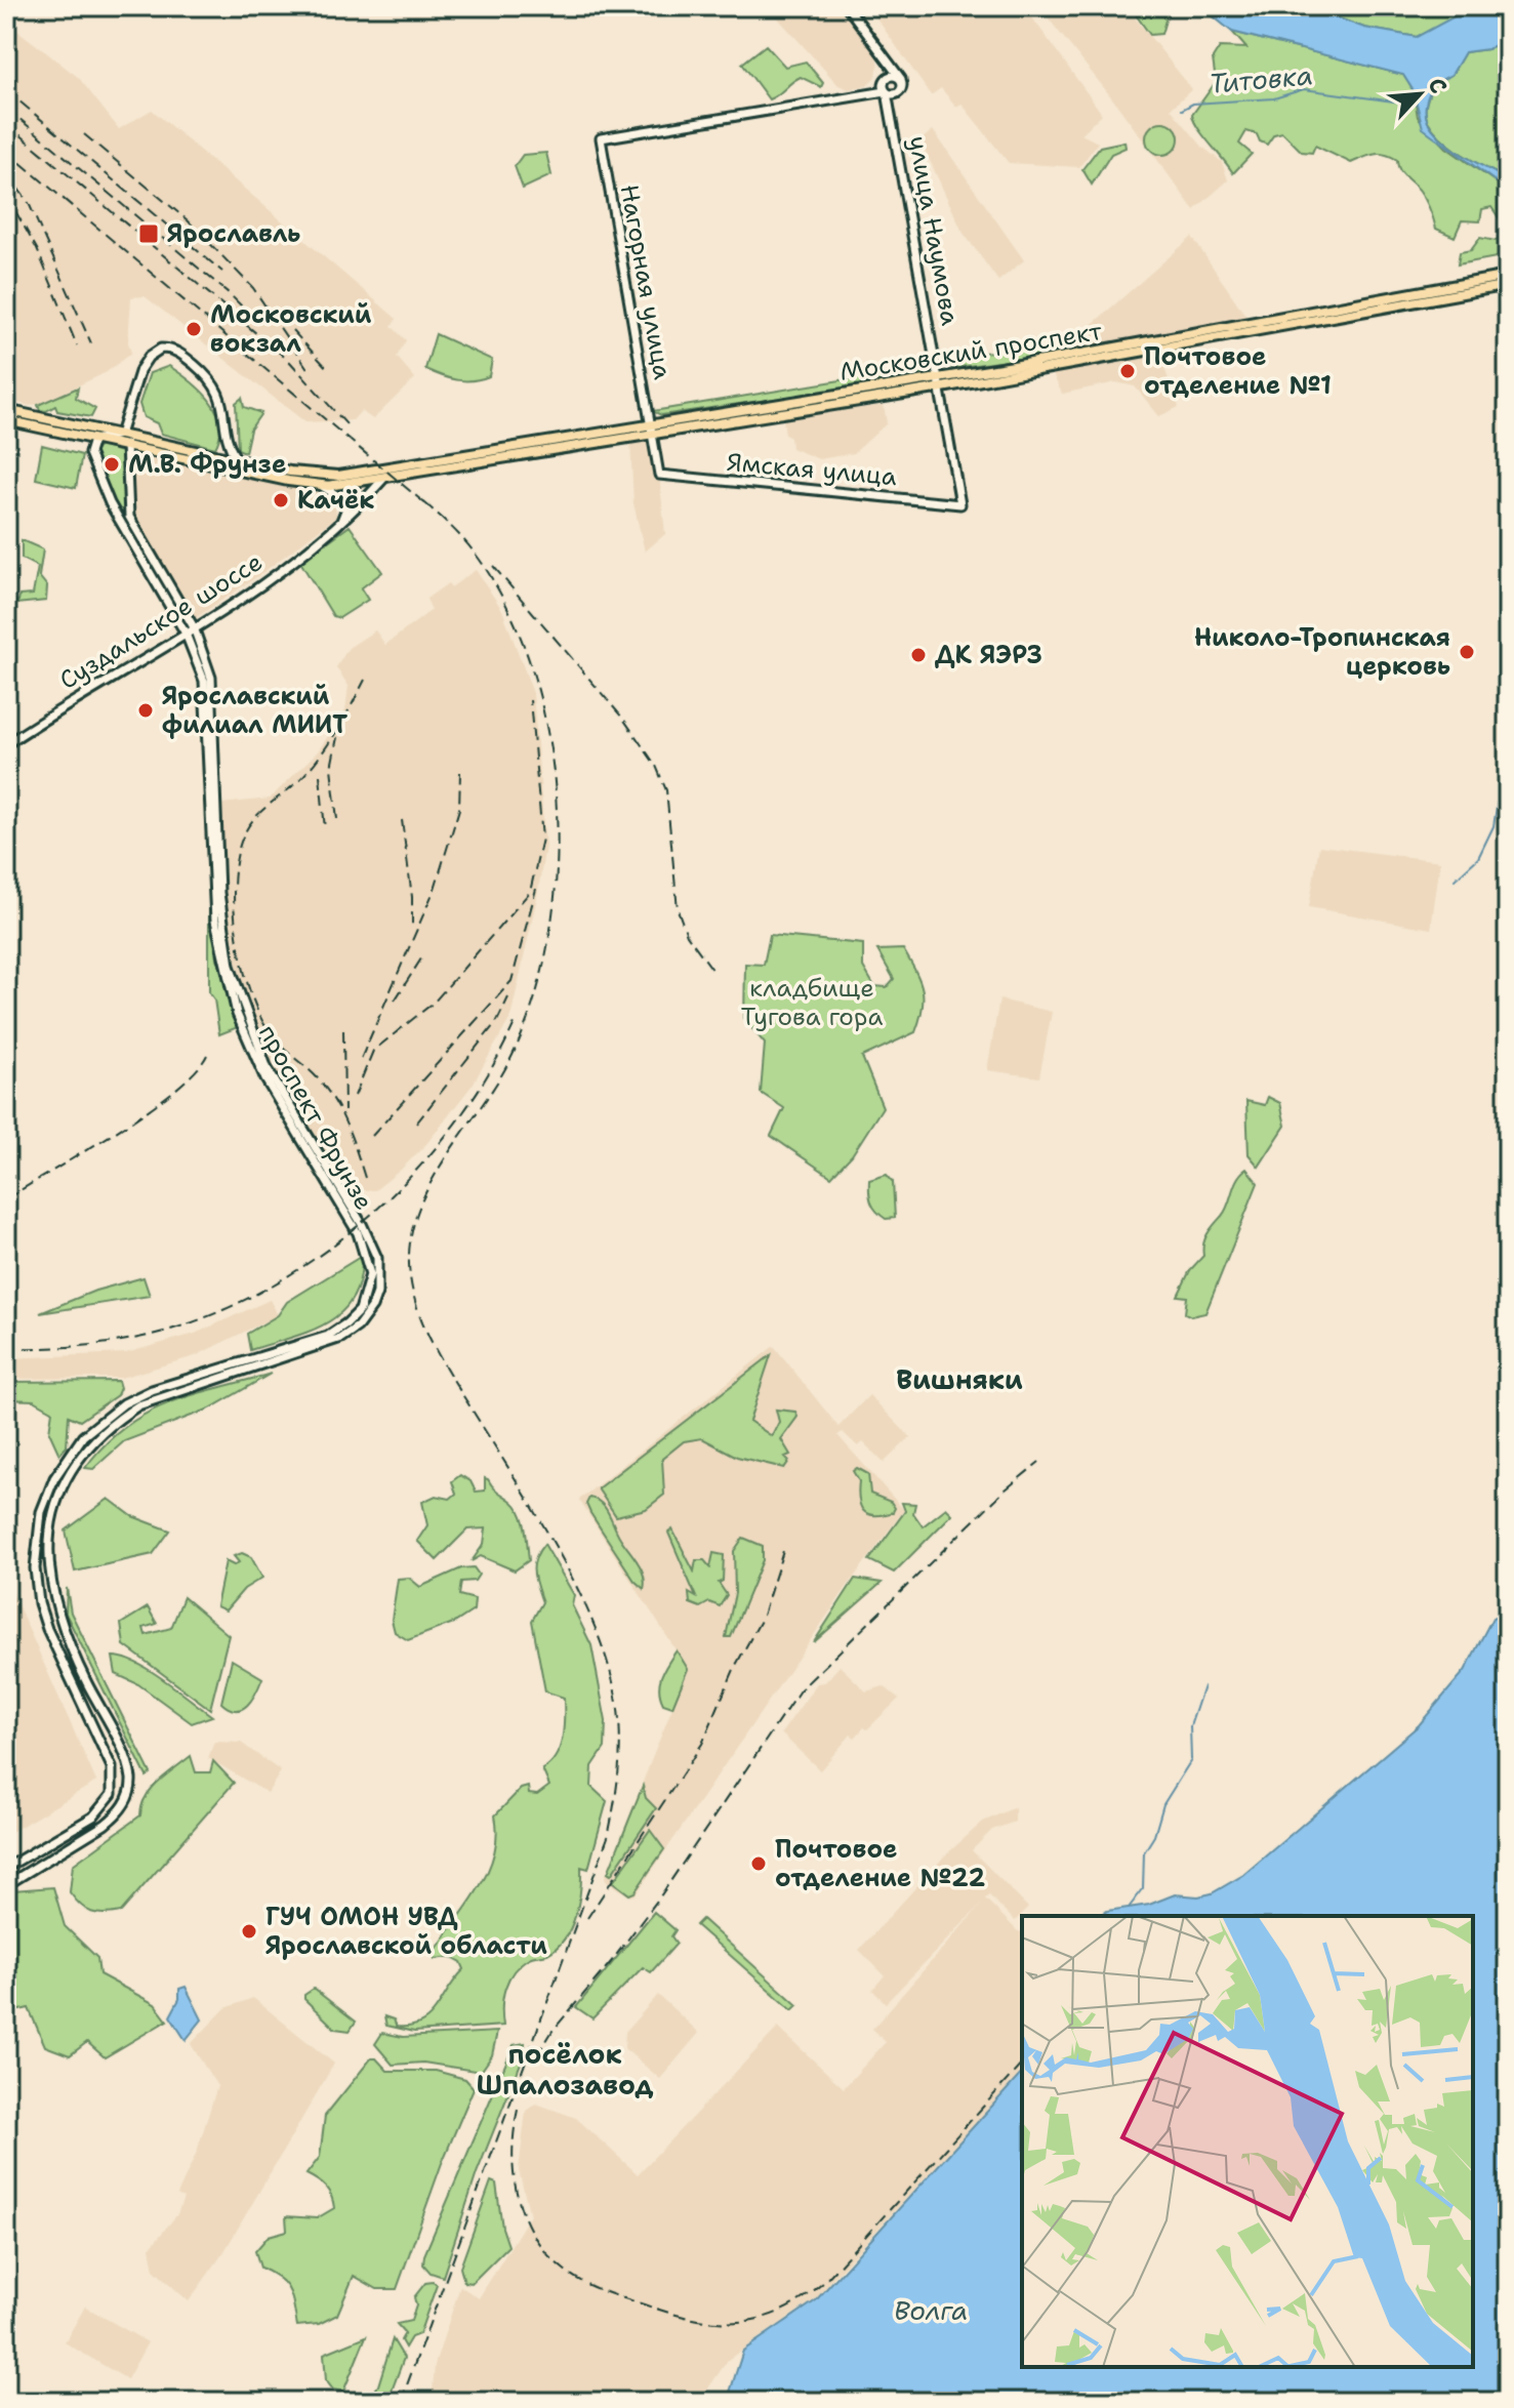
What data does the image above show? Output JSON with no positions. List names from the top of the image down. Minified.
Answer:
{"streets":{"main road":["улица Наумова","Нагорная улица","Московский проспект","Ямская улица","Суздальское шоссе","проспект Фрунзе"]},"crossings":[["улица Наумова","Нагорная улица"],["улица Наумова","Московский проспект"],["улица Наумова","Ямская улица"],["Нагорная улица","Московский проспект"],["Нагорная улица","Ямская улица"],["Московский проспект","Суздальское шоссе"],["Московский проспект","проспект Фрунзе"],["Суздальское шоссе","проспект Фрунзе"]],"districts":["Вишняки","посёлок Шпалозавод"],"water":["Титовка","Волга"],"parks":["кладбище Тугова гора"],"places":{"transit":["Ярославль"],"other":["Московский вокзал","Почтовое отделение №1","М.В. Фрунзе","Качёк","Николо-Тропинская церковь","ДК ЯЭРЗ","Ярославский филиал МИИТ","Почтовое отделение №22","ГУЧ ОМОН УВД Ярославской области"]},"north":"top right"}
